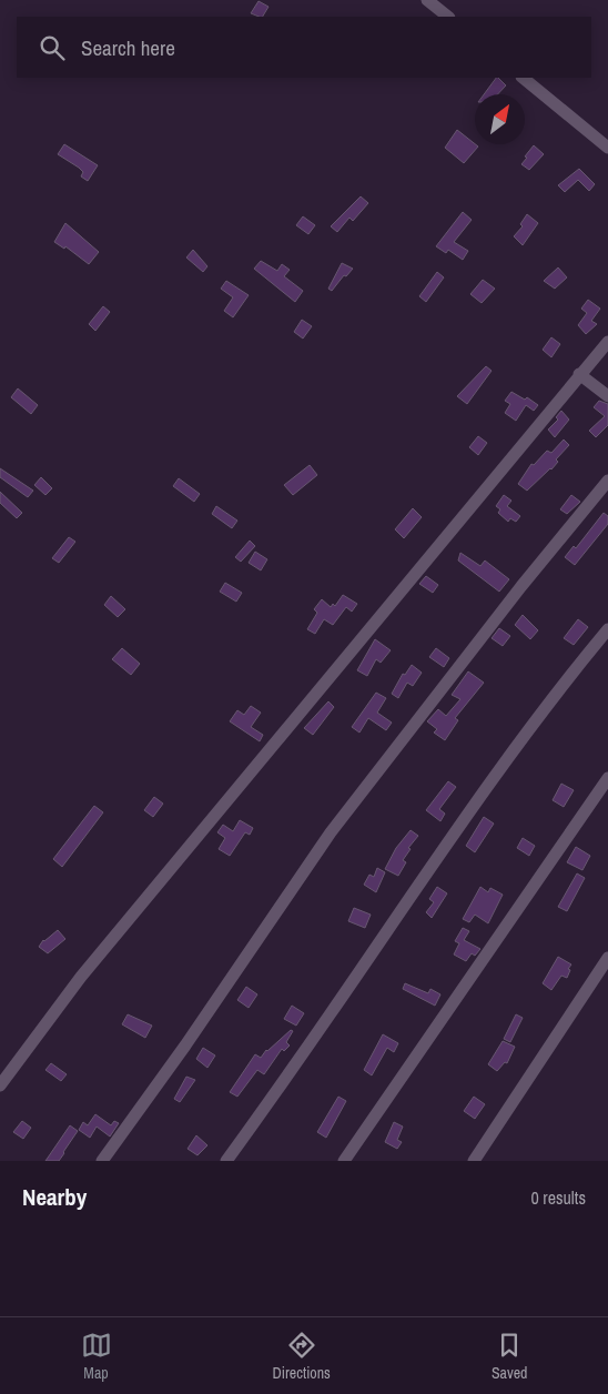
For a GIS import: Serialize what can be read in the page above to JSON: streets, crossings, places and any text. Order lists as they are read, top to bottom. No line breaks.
{"north":"top right","page":{"search":"Search here","heading":["Nearby","0 results"],"nav":["Map","Directions","Saved"]}}
